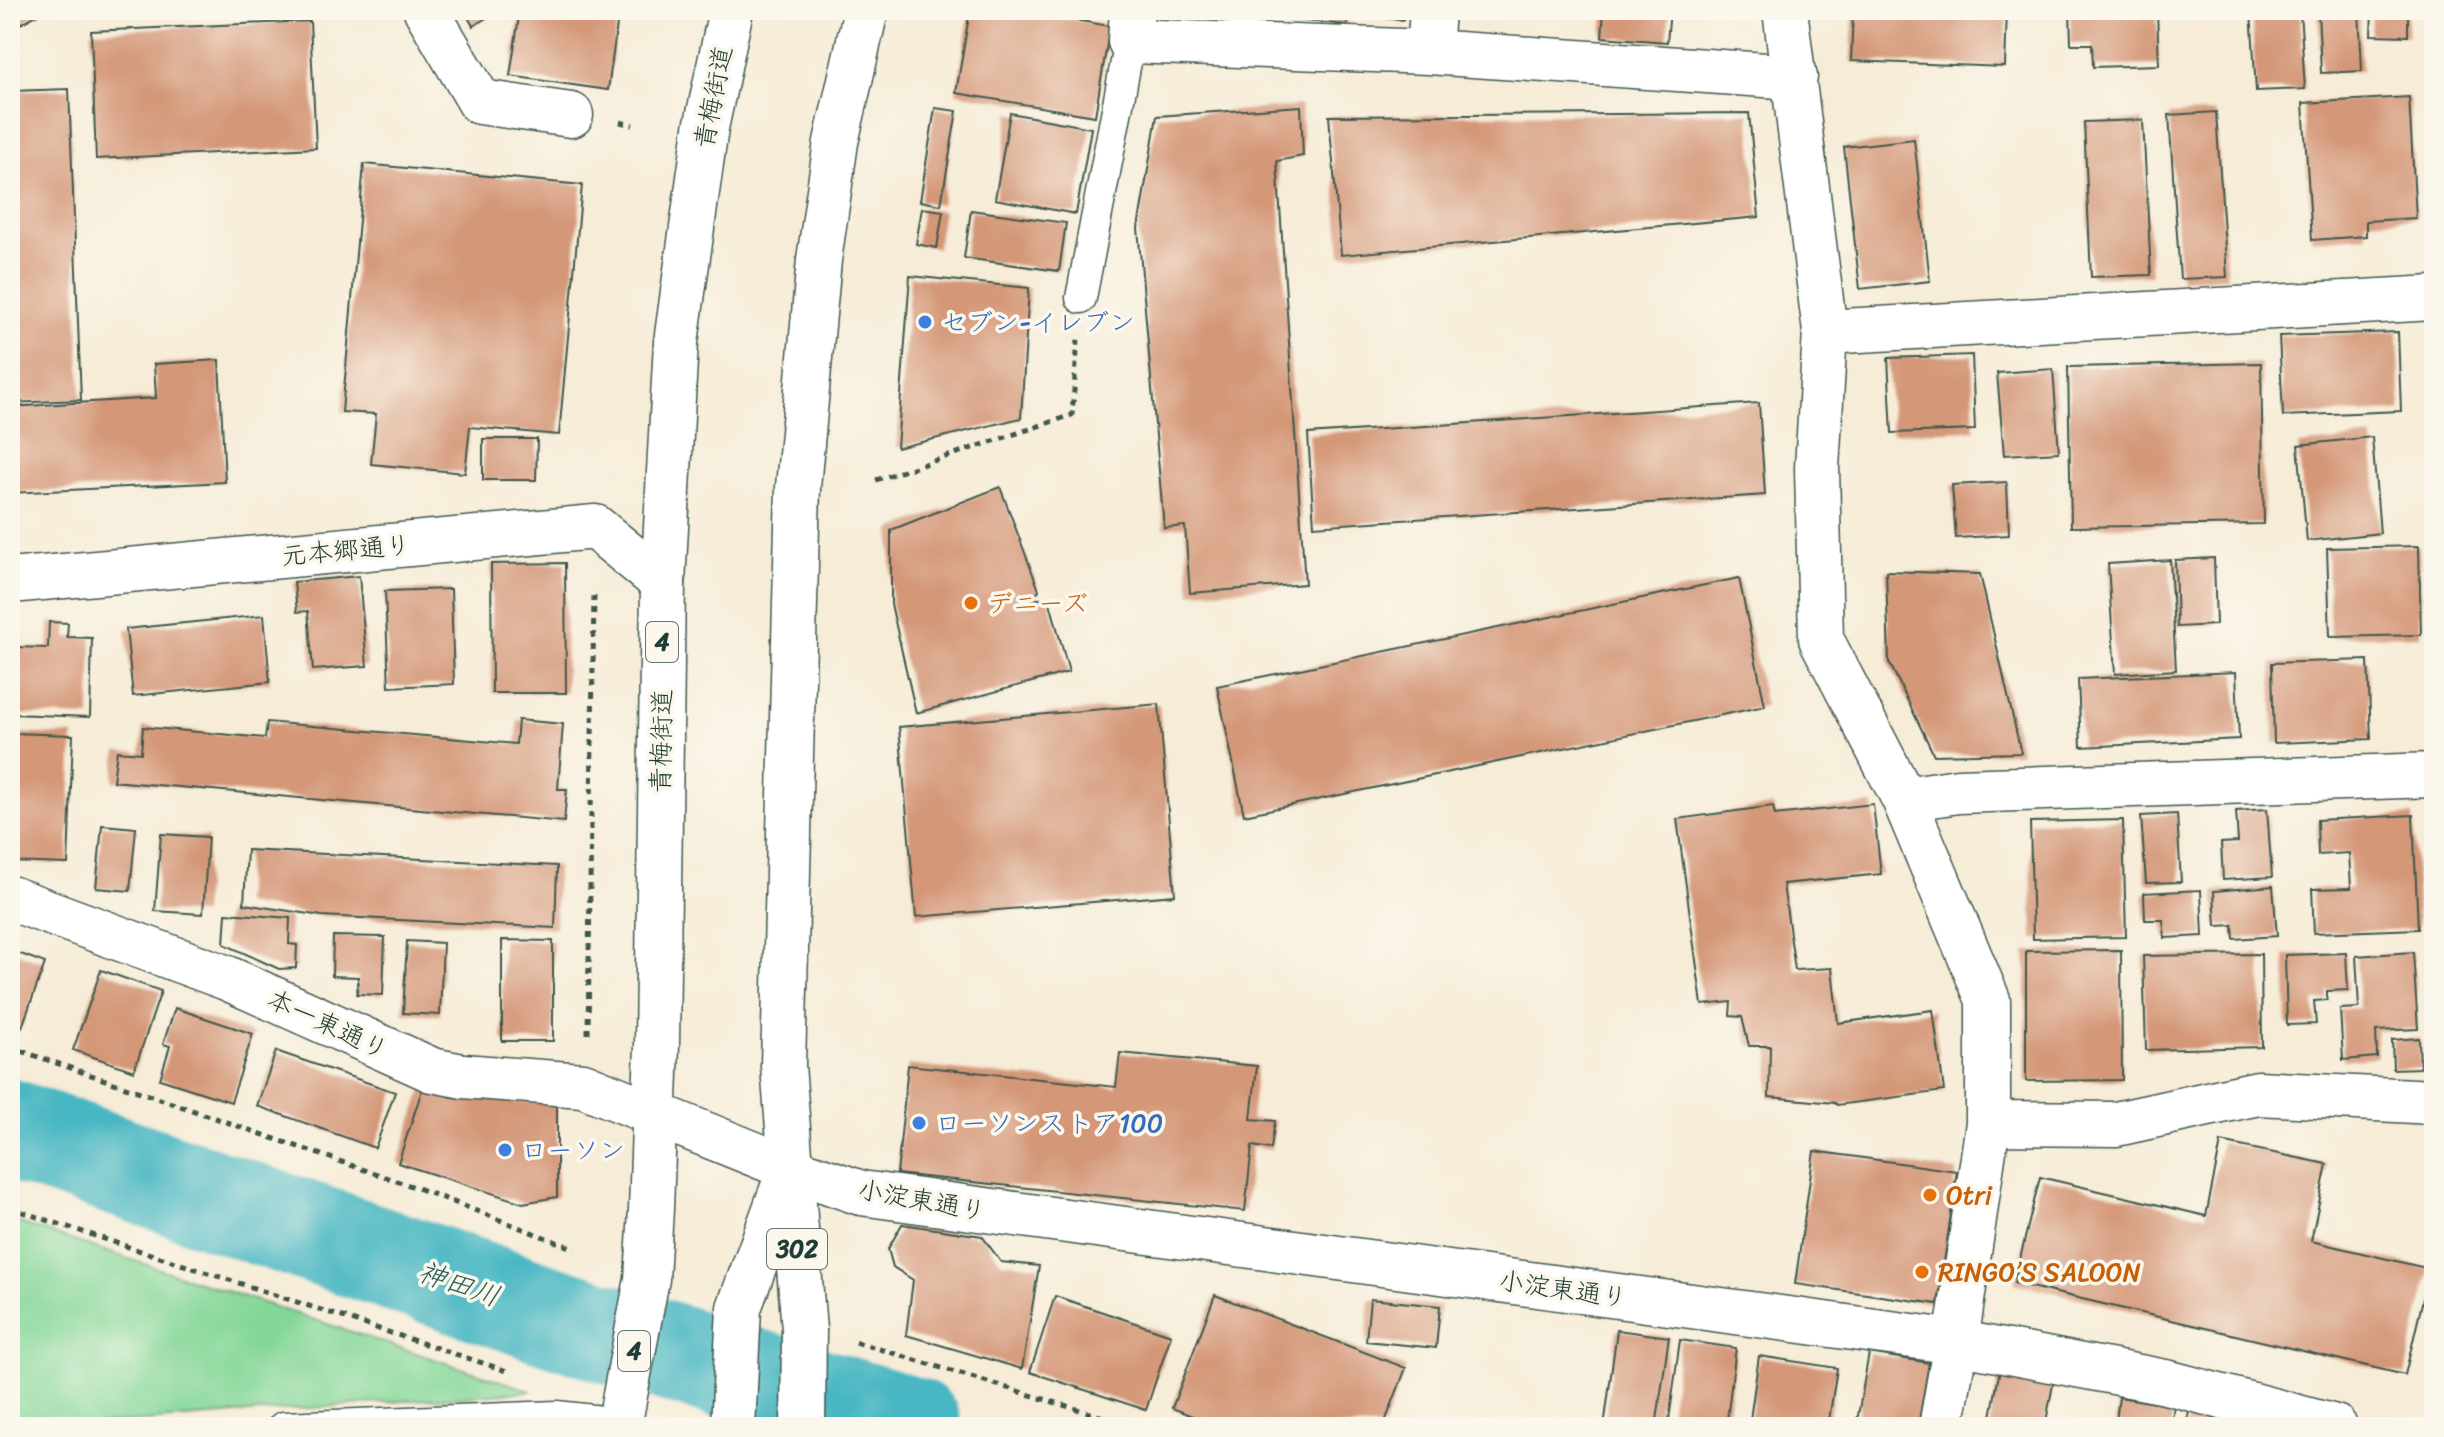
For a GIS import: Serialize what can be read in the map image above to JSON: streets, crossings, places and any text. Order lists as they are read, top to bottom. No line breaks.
{"streets":{"street":["青梅街道","元本郷通り","4","本一東通り","小淀東通り","302"]},"crossings":[["青梅街道","本一東通り"],["青梅街道","小淀東通り"],["本一東通り","小淀東通り"],["小淀東通り","302"]],"water":["神田川"],"places":["セブン-イレブン","デニーズ","ローソンストア100","ローソン","Otri","RINGO’S SALOON"]}
